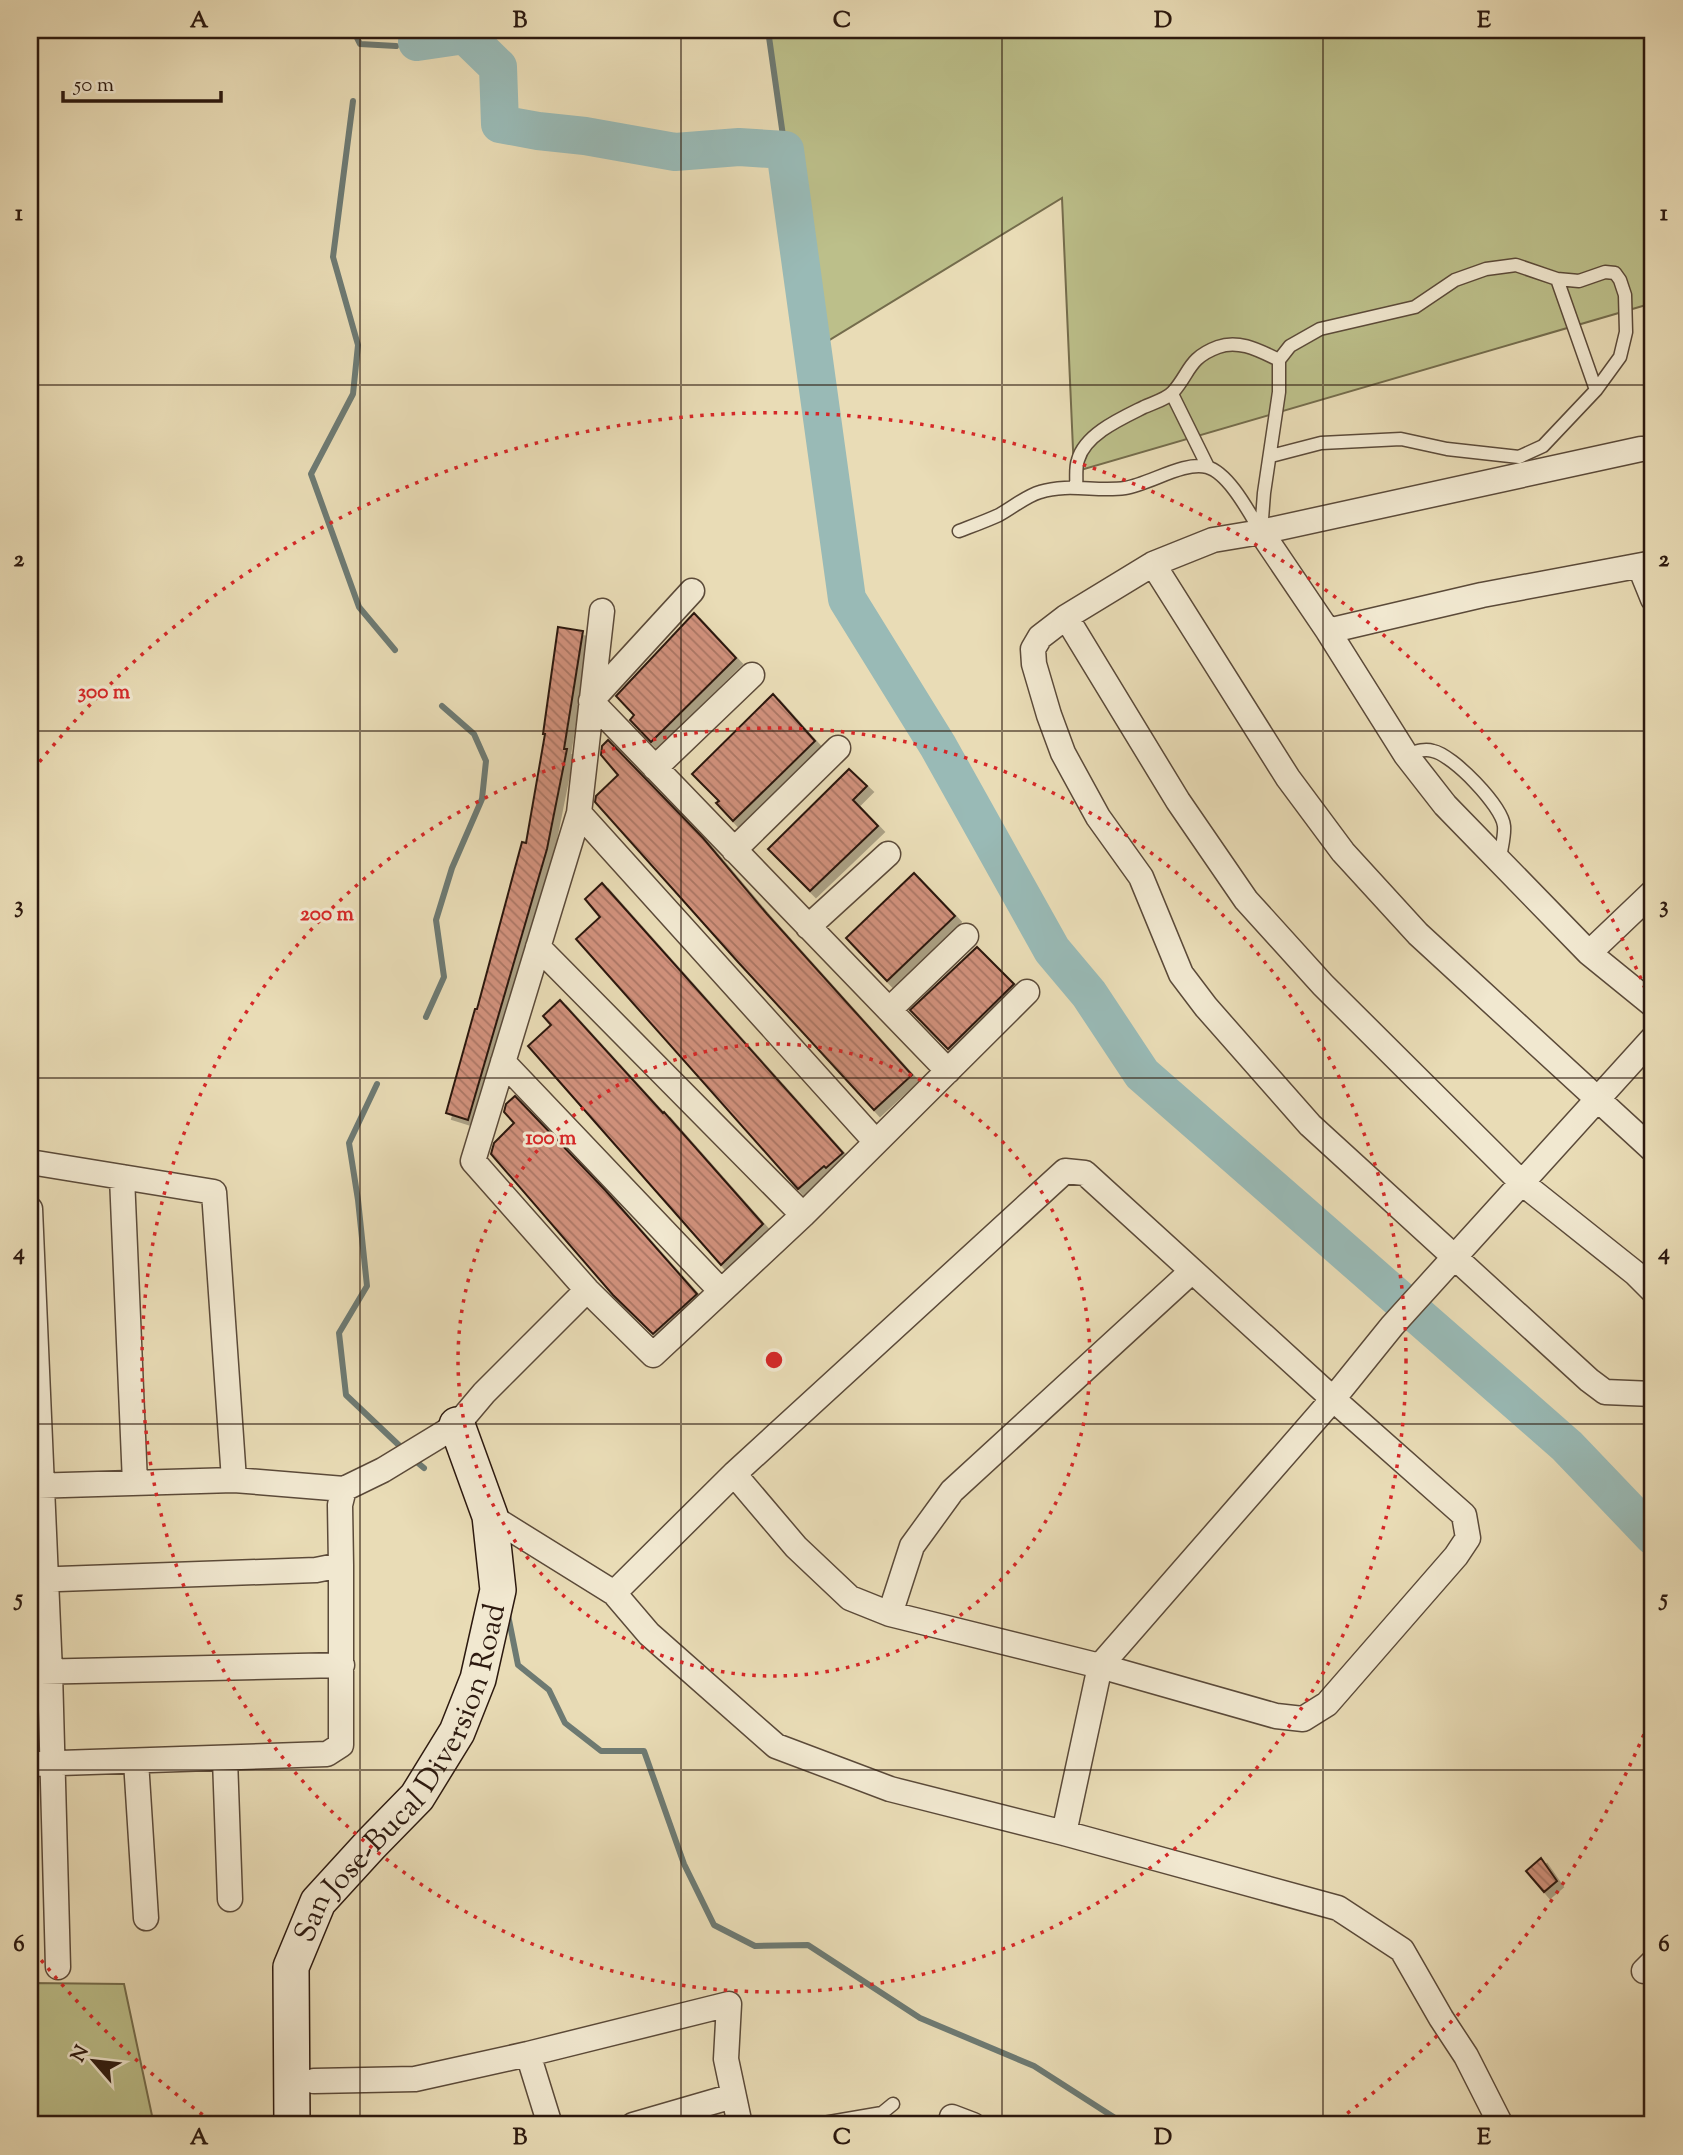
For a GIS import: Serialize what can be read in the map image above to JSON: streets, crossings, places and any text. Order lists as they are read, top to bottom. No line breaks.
{"streets":{"main road":["San Jose-Bucal Diversion Road"]},"scale_bar":"50 m","north":"top left","grid":{"columns":["A","B","C","D","E"],"rows":["1","2","3","4","5","6"]},"rings":["300 m","200 m","100 m"]}
